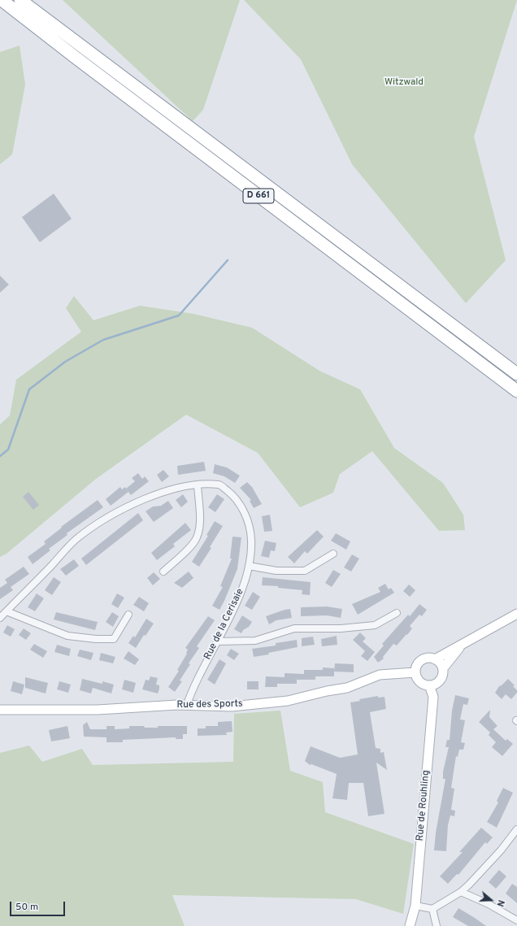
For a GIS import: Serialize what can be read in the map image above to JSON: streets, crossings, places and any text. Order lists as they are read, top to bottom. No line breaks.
{"streets":{"highway":["D 661"],"street":["Rue de la Cerisaie","Rue des Sports","Rue de Rouhling"]},"crossings":[["Rue de la Cerisaie","Rue des Sports"],["Rue des Sports","Rue de Rouhling"]],"parks":["Witzwald"],"scale_bar":"50 m","north":"right"}
